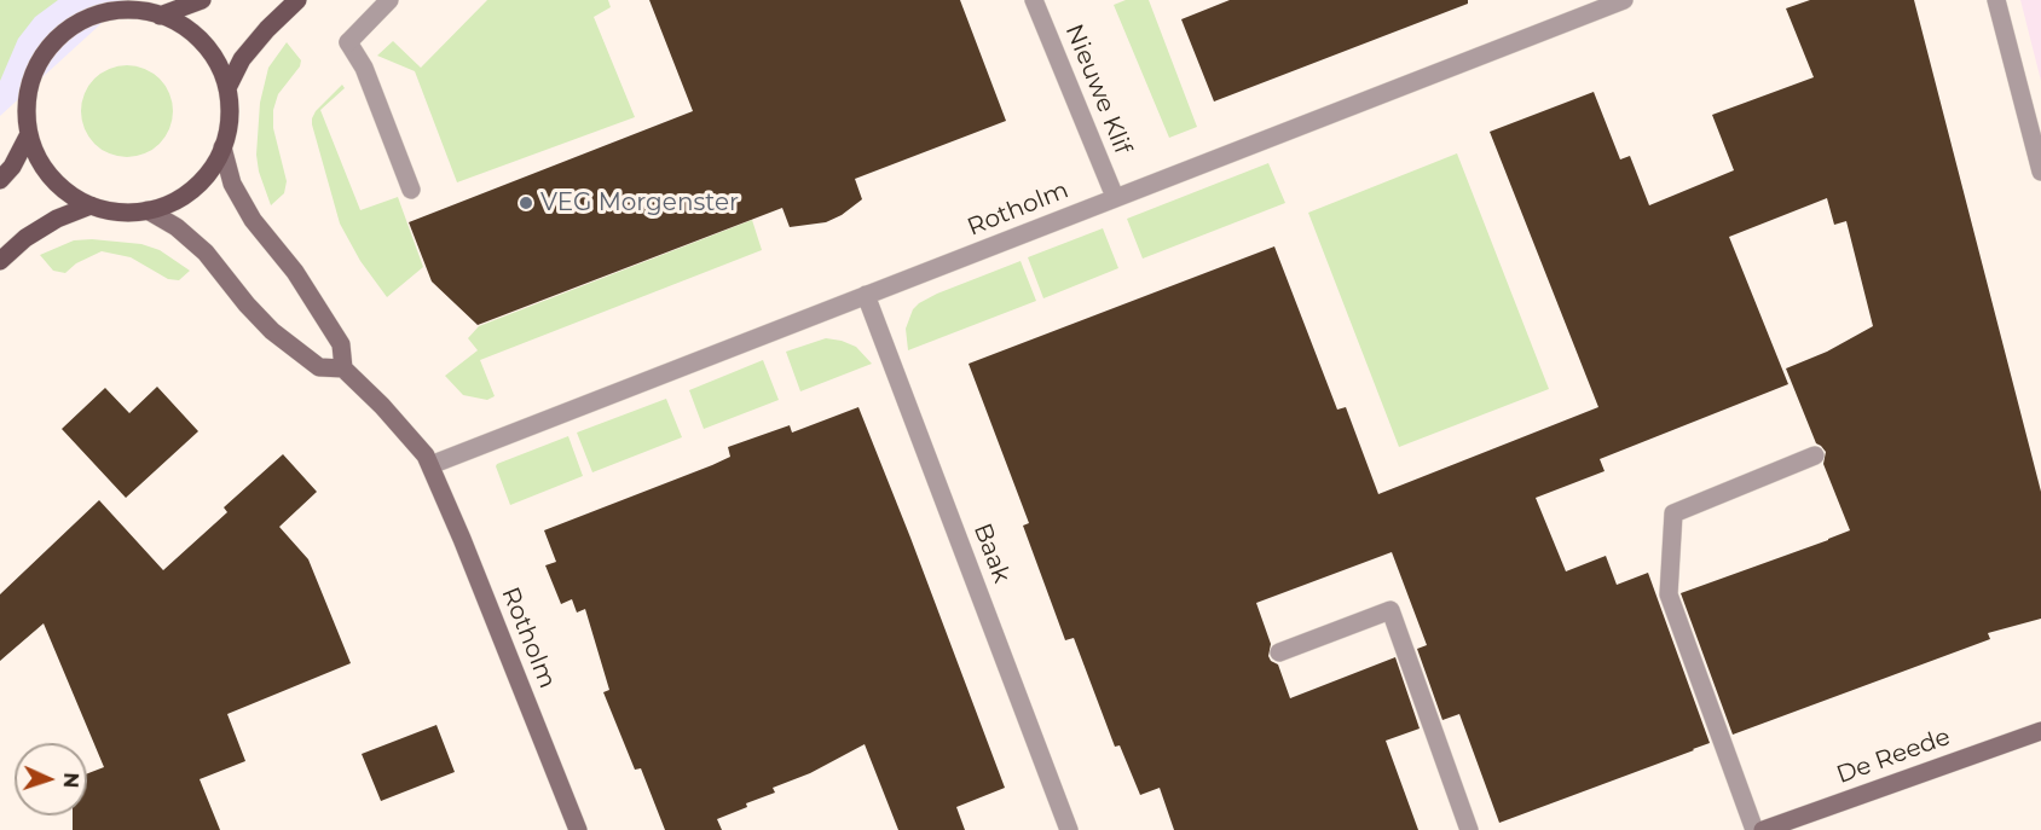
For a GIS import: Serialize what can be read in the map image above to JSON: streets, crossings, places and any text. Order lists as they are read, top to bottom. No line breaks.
{"streets":{"street":["Nieuwe Klif","Rotholm","Baak","De Reede"]},"crossings":[["Nieuwe Klif","Rotholm"],["Rotholm","Baak"]],"places":["VEG Morgenster"],"north":"right"}
